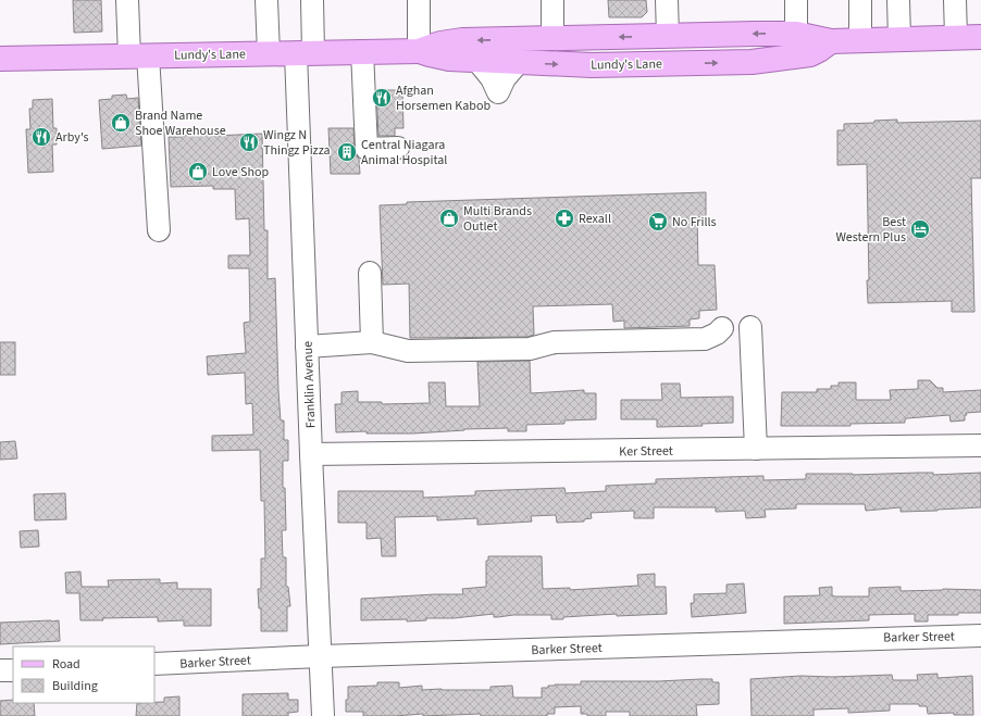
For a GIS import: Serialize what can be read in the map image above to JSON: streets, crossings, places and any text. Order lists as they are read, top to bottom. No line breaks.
{"streets":{"main road":["Lundy's Lane"],"street":["Franklin Avenue","Ker Street","Barker Street"]},"crossings":[["Lundy's Lane","Franklin Avenue"],["Franklin Avenue","Ker Street"],["Franklin Avenue","Barker Street"]],"places":{"restaurant":["Afghan Horsemen Kabob","Arby's","Wingz N Thingz Pizza"],"shop":["Brand Name Shoe Warehouse","Love Shop","Multi Brands Outlet"],"building":["Central Niagara Animal Hospital"],"pharmacy":["Rexall"],"supermarket":["No Frills"],"hotel":["Best Western Plus"]},"legend":["Road","Building"]}
